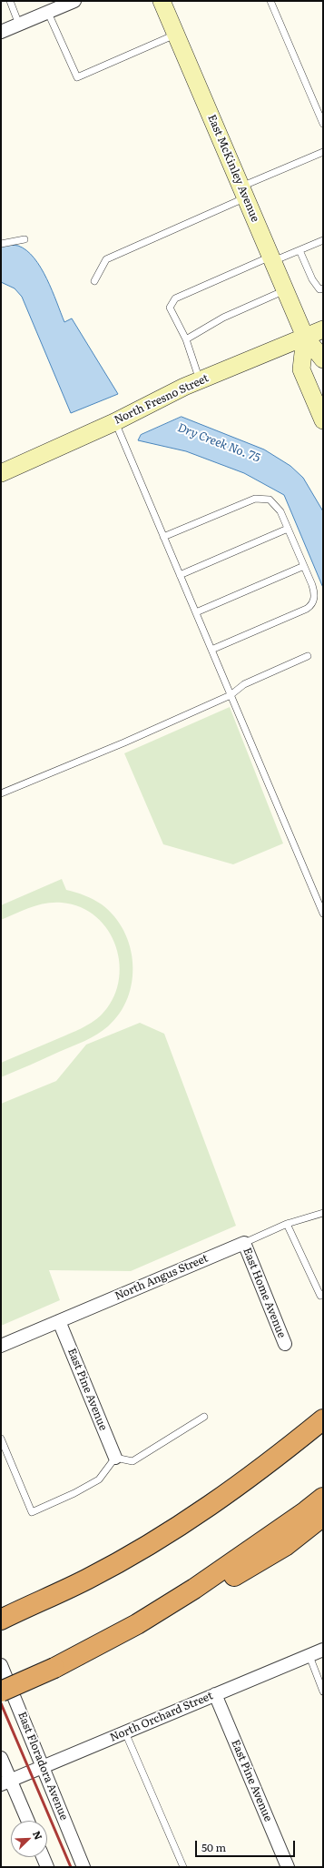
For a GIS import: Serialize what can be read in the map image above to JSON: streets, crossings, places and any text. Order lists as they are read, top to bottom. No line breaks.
{"streets":{"main road":["East McKinley Avenue","North Fresno Street"],"street":["North Angus Street","East Home Avenue","East Pine Avenue","North Orchard Street","East Floradora Avenue"]},"crossings":[["East McKinley Avenue","North Fresno Street"],["North Angus Street","East Home Avenue"],["North Angus Street","East Pine Avenue"],["East Pine Avenue","North Orchard Street"],["North Orchard Street","East Floradora Avenue"]],"water":["Dry Creek No. 75"],"scale_bar":"50 m","north":"top right"}
